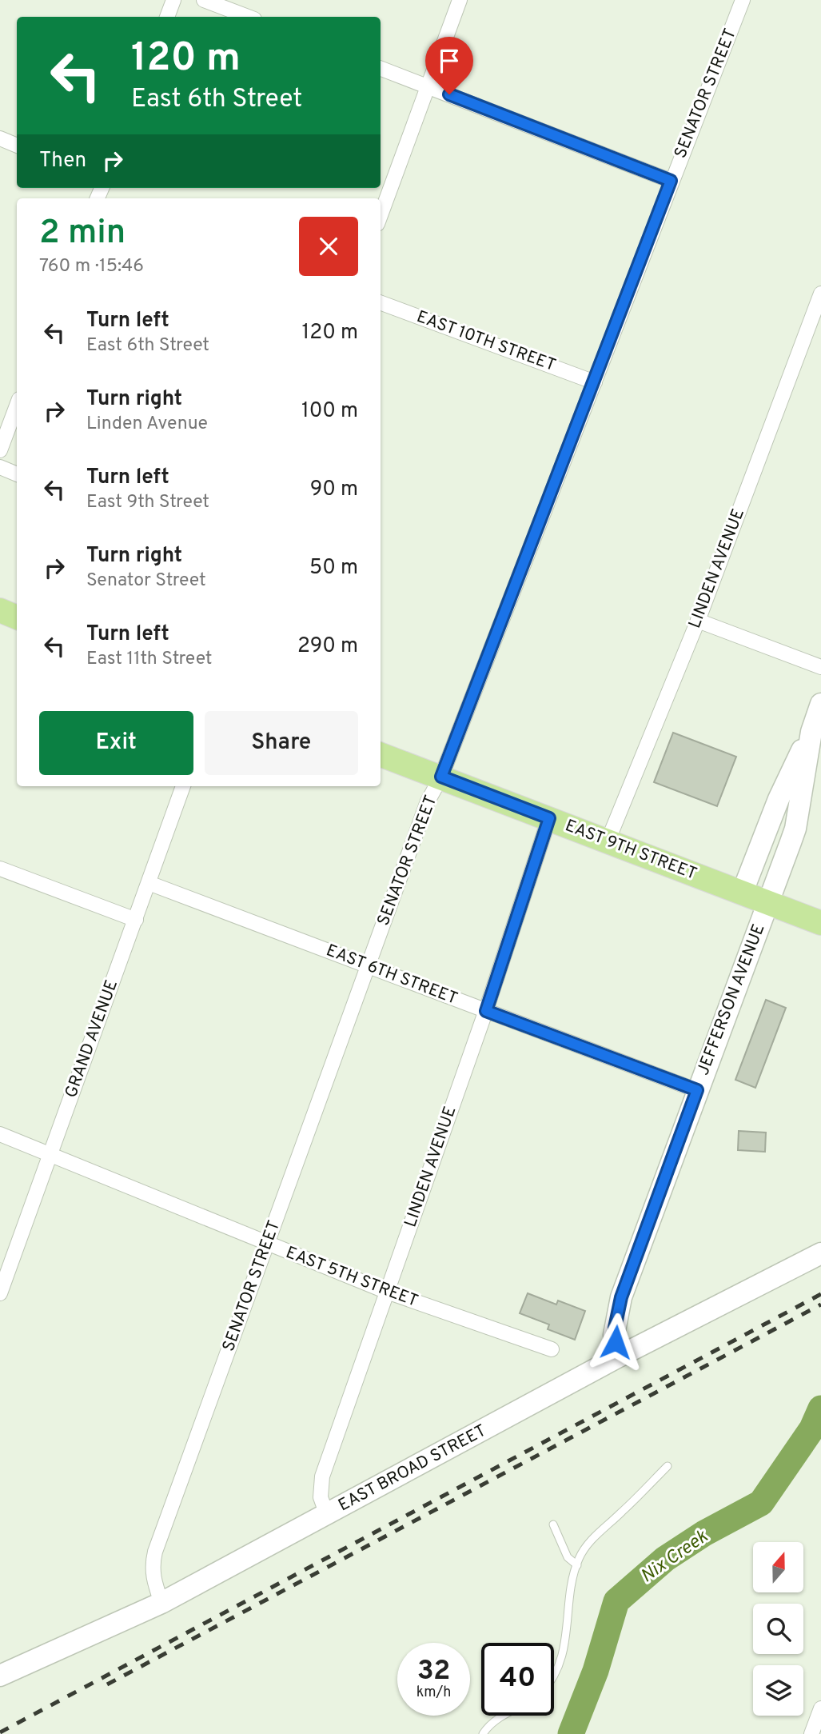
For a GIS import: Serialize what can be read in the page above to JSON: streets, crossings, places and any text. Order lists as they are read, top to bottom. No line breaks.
{"streets":{"main road":["EAST 9TH STREET"],"street":["SENATOR STREET","EAST 10TH STREET","LINDEN AVENUE","EAST 6TH STREET","JEFFERSON AVENUE","GRAND AVENUE","EAST 5TH STREET","EAST BROAD STREET"]},"crossings":[["SENATOR STREET","EAST 10TH STREET"],["SENATOR STREET","EAST 9TH STREET"],["SENATOR STREET","EAST 6TH STREET"],["SENATOR STREET","EAST 5TH STREET"],["SENATOR STREET","EAST BROAD STREET"],["LINDEN AVENUE","EAST 9TH STREET"],["LINDEN AVENUE","EAST 6TH STREET"],["LINDEN AVENUE","EAST 5TH STREET"],["LINDEN AVENUE","EAST BROAD STREET"],["EAST 9TH STREET","JEFFERSON AVENUE"],["EAST 6TH STREET","JEFFERSON AVENUE"],["EAST 6TH STREET","GRAND AVENUE"],["JEFFERSON AVENUE","EAST BROAD STREET"],["GRAND AVENUE","EAST 5TH STREET"]],"water":["Nix Creek"],"north":"top","page":{"turn":["120 m","East 6th Street"],"then":"Then","heading":["2 min","760 m · 15:46"],"list":[{"name":"Turn left","note":"East 6th Street","value":"120 m"},{"name":"Turn right","note":"Linden Avenue","value":"100 m"},{"name":"Turn left","note":"East 9th Street","value":"90 m"},{"name":"Turn right","note":"Senator Street","value":"50 m"},{"name":"Turn left","note":"East 11th Street","value":"290 m"}],"buttons":["Exit","Share"],"speed":"32 km/h","limit":"40"}}
